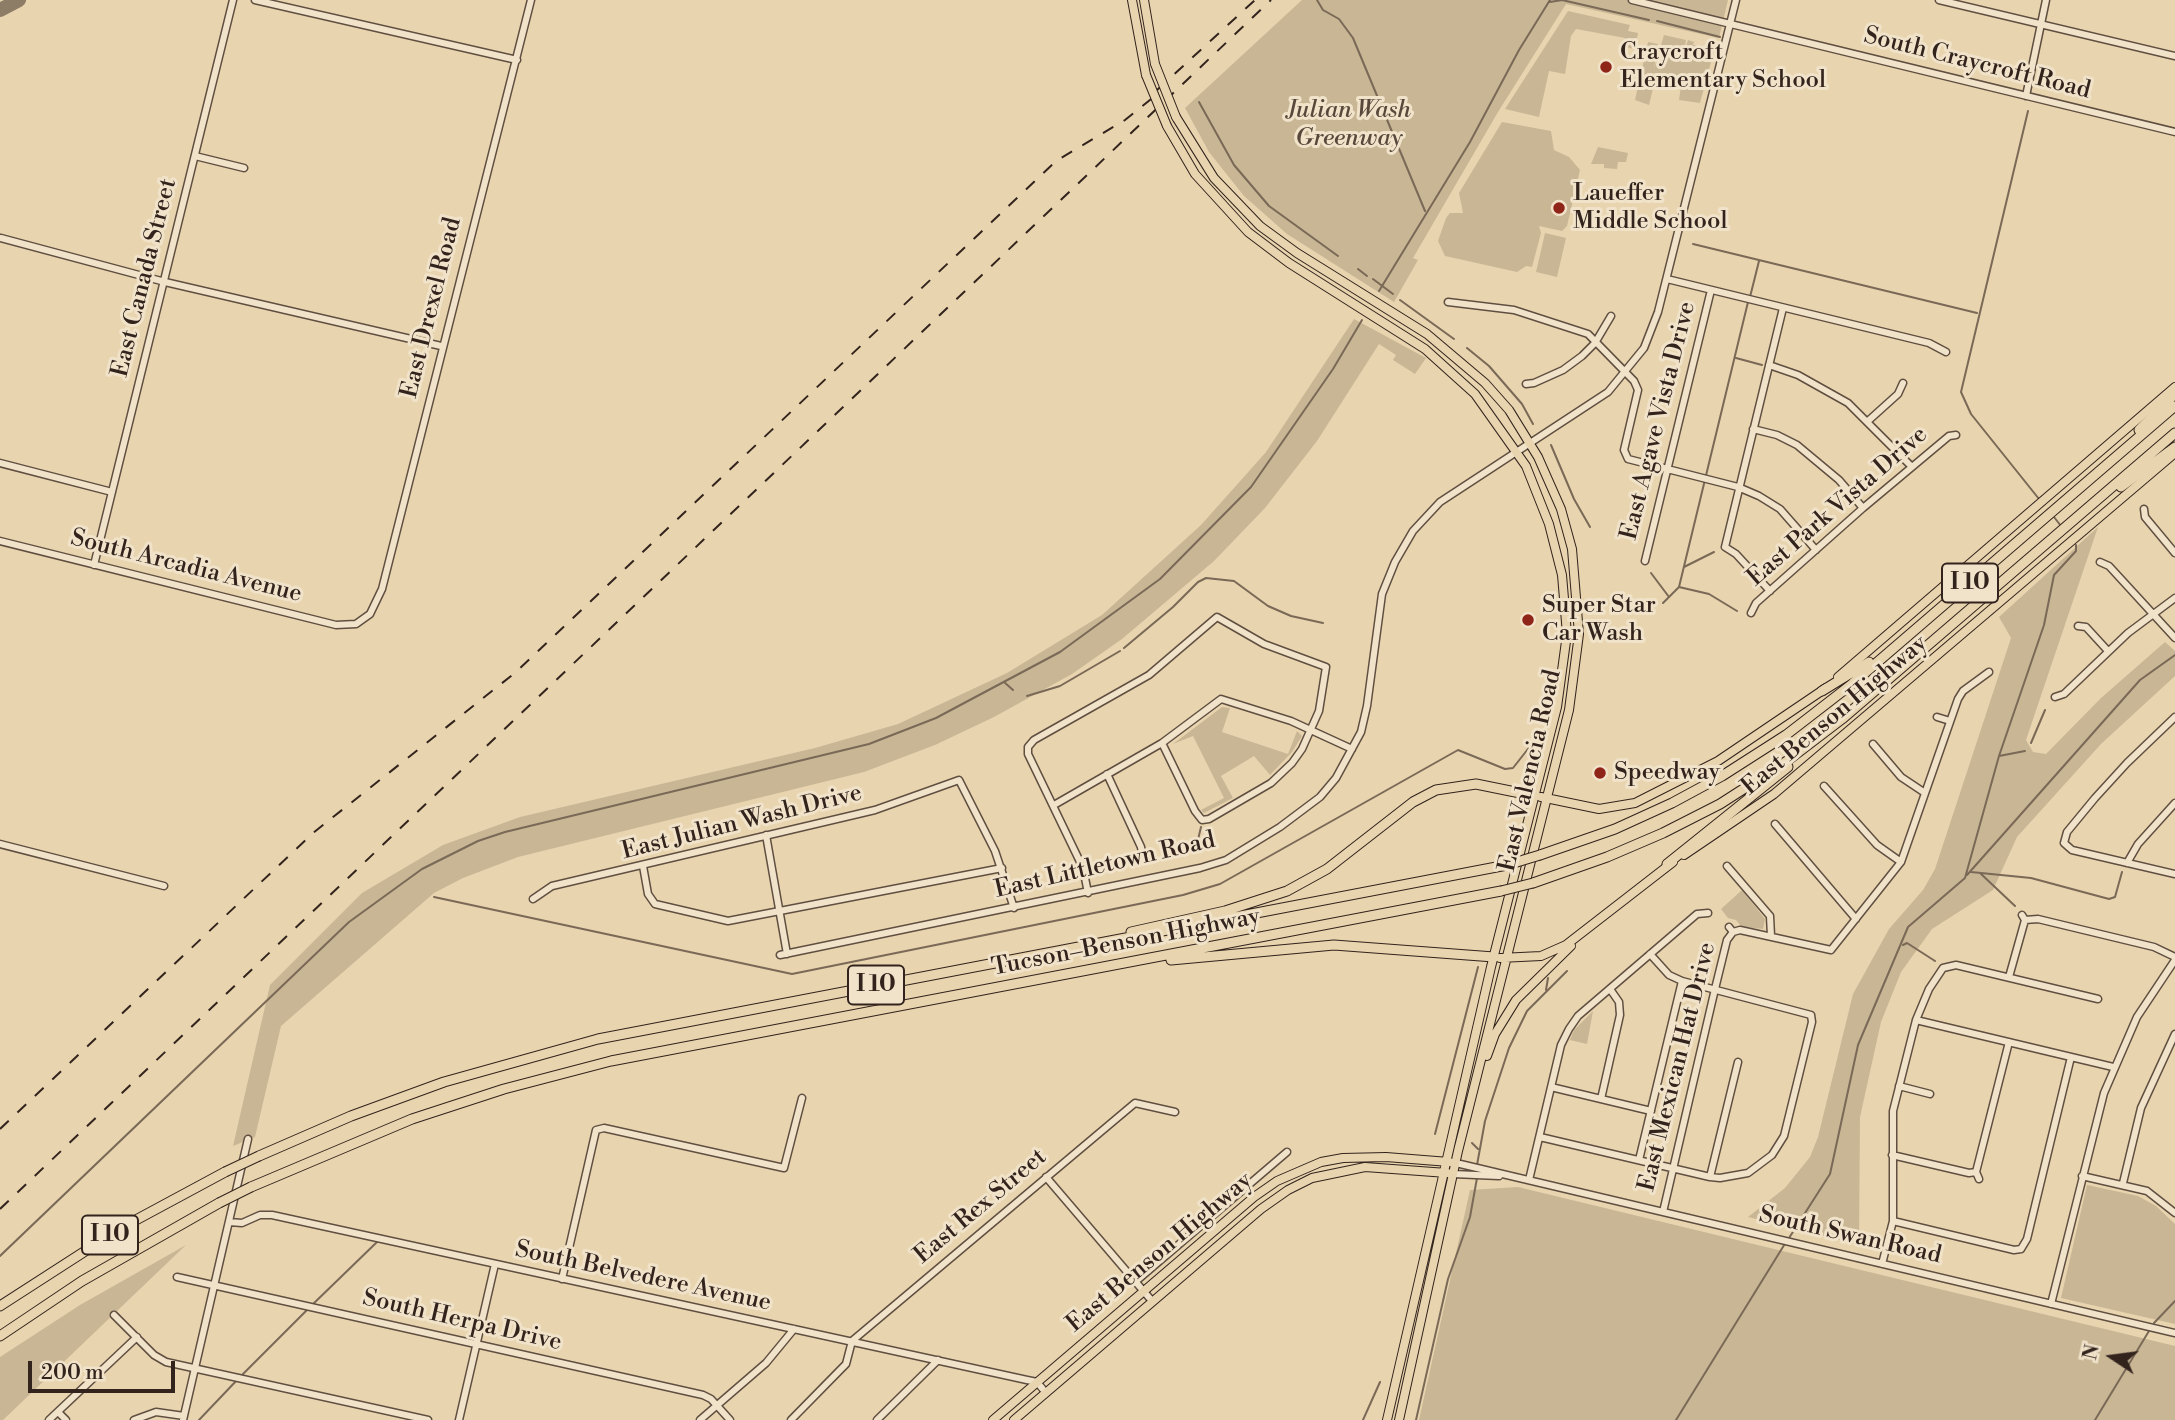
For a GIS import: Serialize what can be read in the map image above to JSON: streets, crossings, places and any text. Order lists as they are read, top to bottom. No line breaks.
{"streets":{"highway":["I 10","Tucson–Benson Highway"],"main road":["East Benson Highway","East Valencia Road"],"street":["South Craycroft Road","East Canada Street","East Drexel Road","East Agave Vista Drive","East Park Vista Drive","South Arcadia Avenue","East Julian Wash Drive","East Littletown Road","East Mexican Hat Drive","East Rex Street","South Swan Road","South Belvedere Avenue","South Herpa Drive"]},"crossings":[["South Craycroft Road","East Littletown Road"],["East Canada Street","South Arcadia Avenue"],["East Drexel Road","South Arcadia Avenue"],["East Benson Highway","East Valencia Road"],["East Benson Highway","South Swan Road"],["East Benson Highway","South Belvedere Avenue"],["East Valencia Road","East Littletown Road"],["East Valencia Road","South Swan Road"],["East Mexican Hat Drive","South Swan Road"],["East Rex Street","South Belvedere Avenue"]],"parks":["Julian Wash Greenway"],"places":["Craycroft Elementary School","Laueffer Middle School","Super Star Car Wash","Speedway"],"scale_bar":"200 m","north":"left"}
